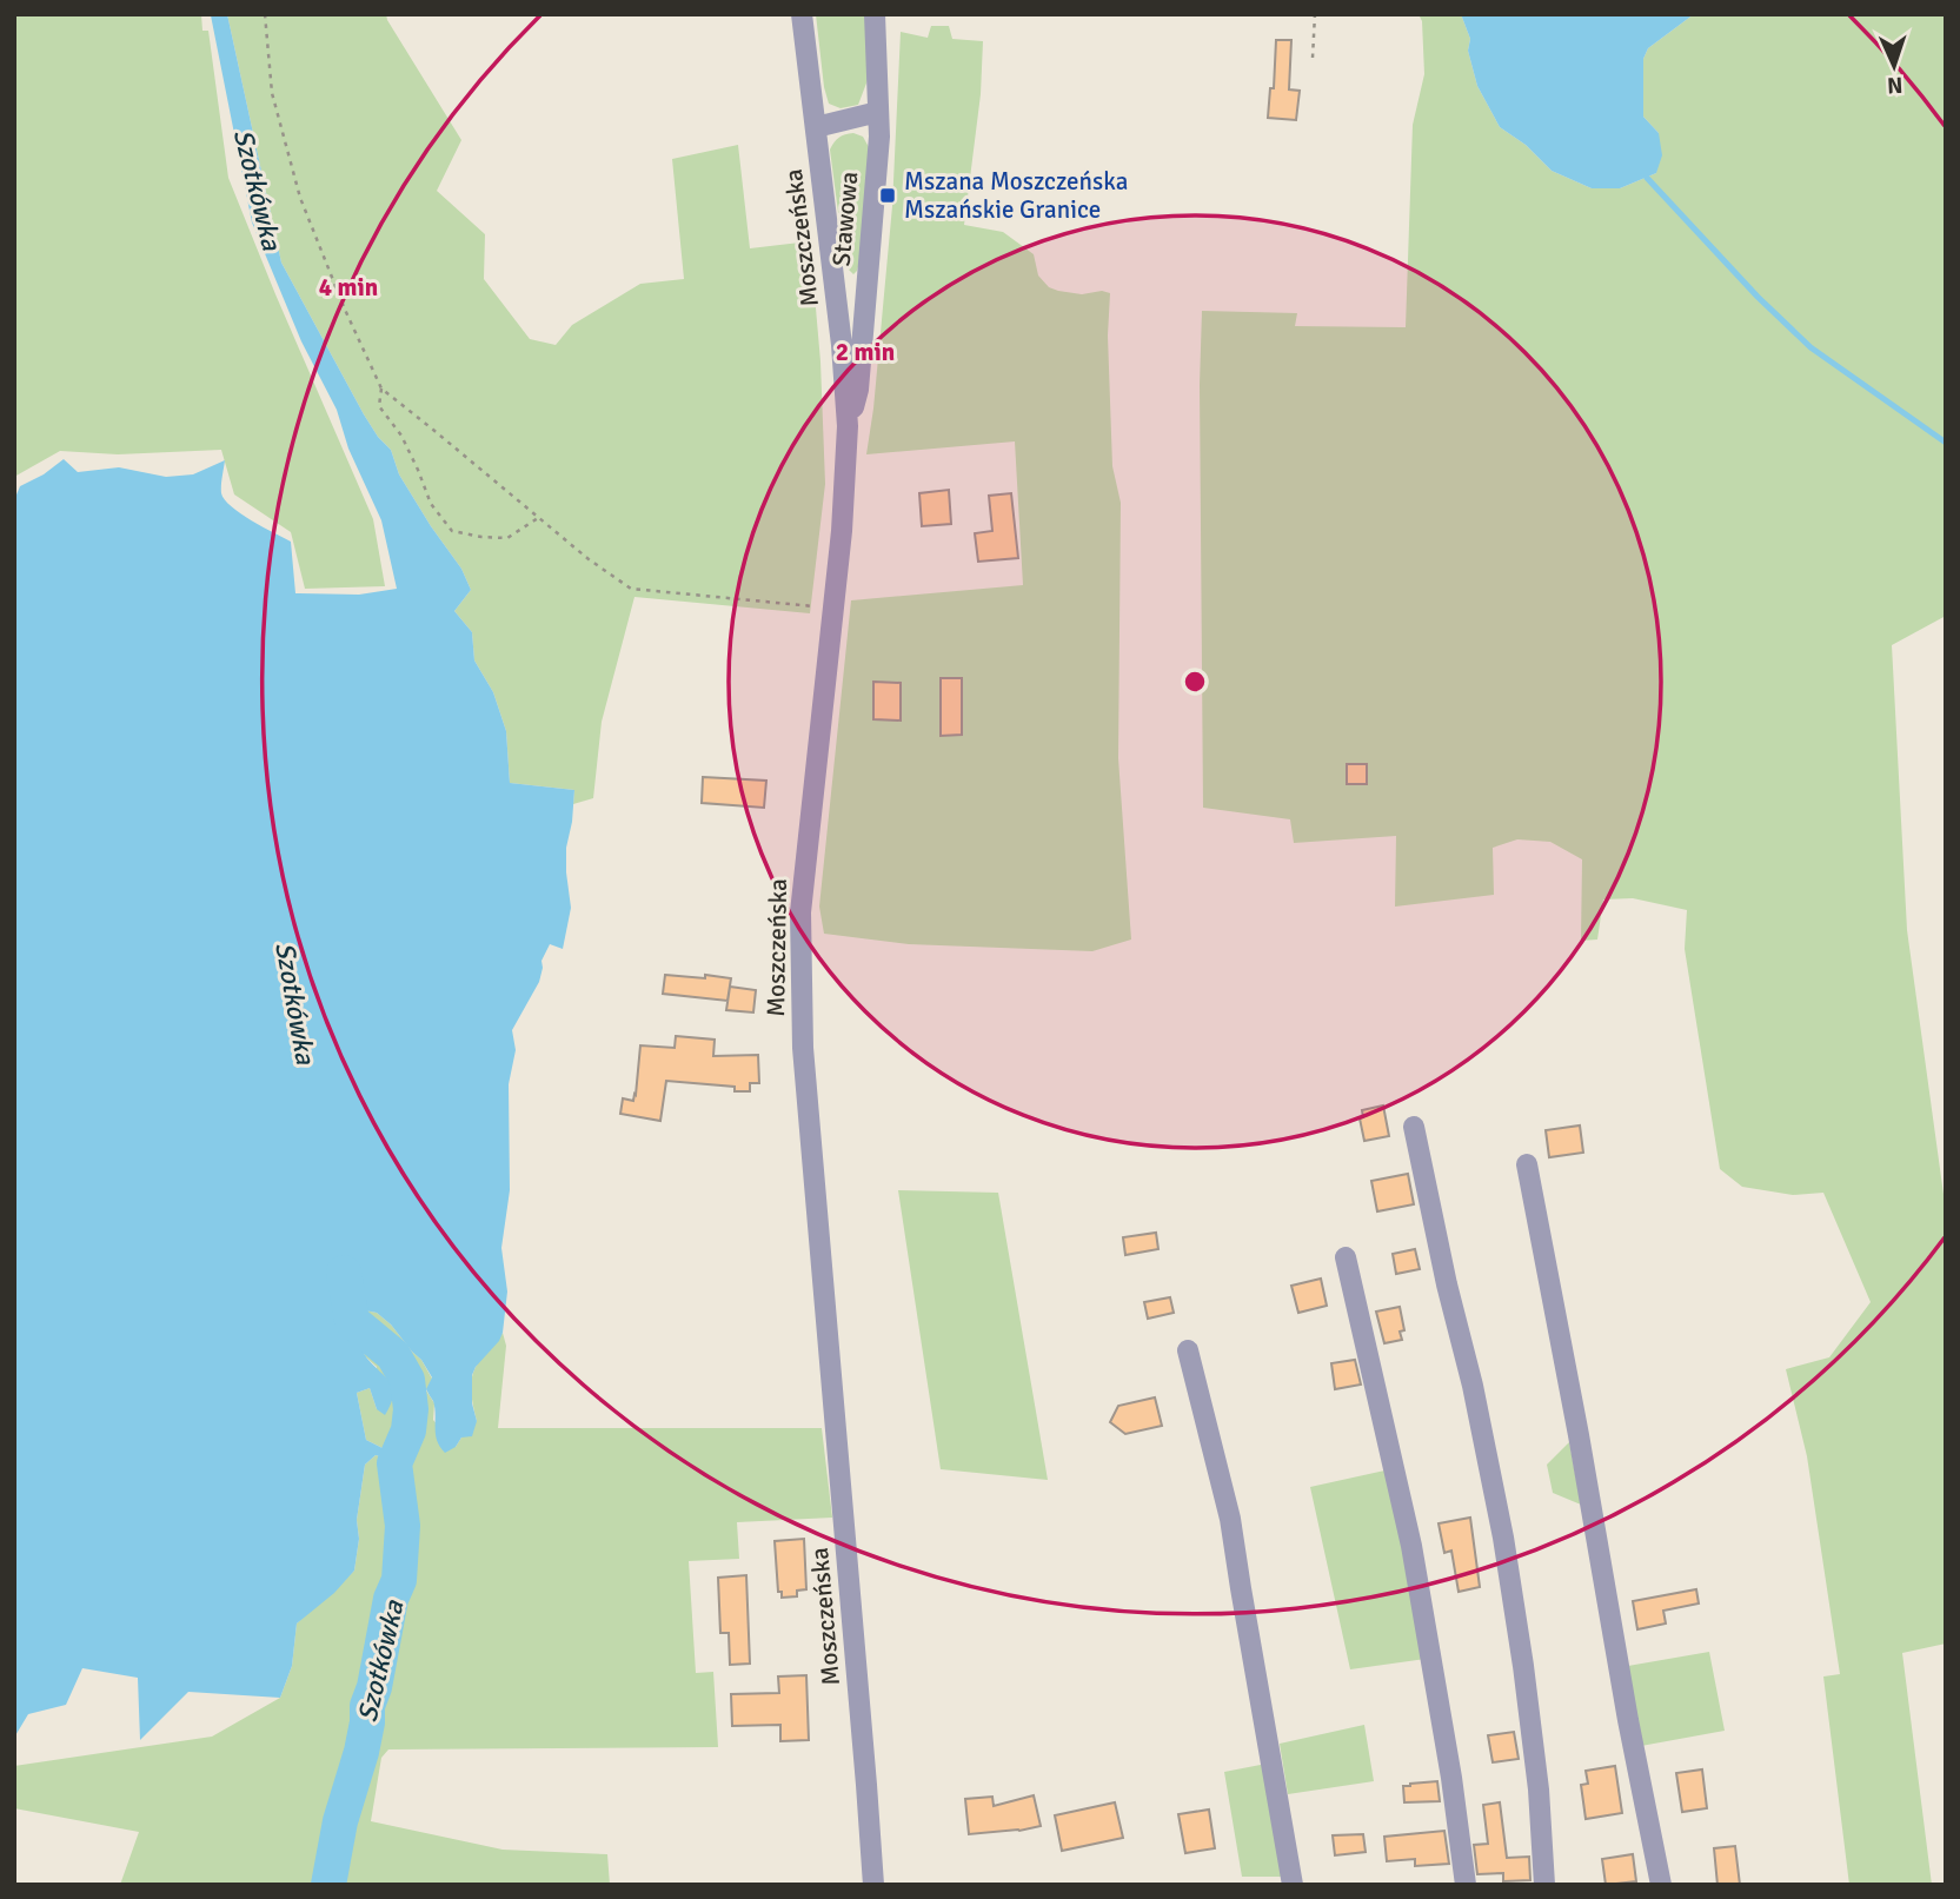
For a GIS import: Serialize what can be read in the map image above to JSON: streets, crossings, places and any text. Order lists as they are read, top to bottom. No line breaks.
{"streets":{"street":["Stawowa","Moszczeńska"]},"crossings":[["Stawowa","Moszczeńska"]],"water":["Szotkówka"],"places":{"transit":["Mszana Moszczeńska Mszańskie Granice"]},"north":"bottom","rings":["4 min","2 min"]}
